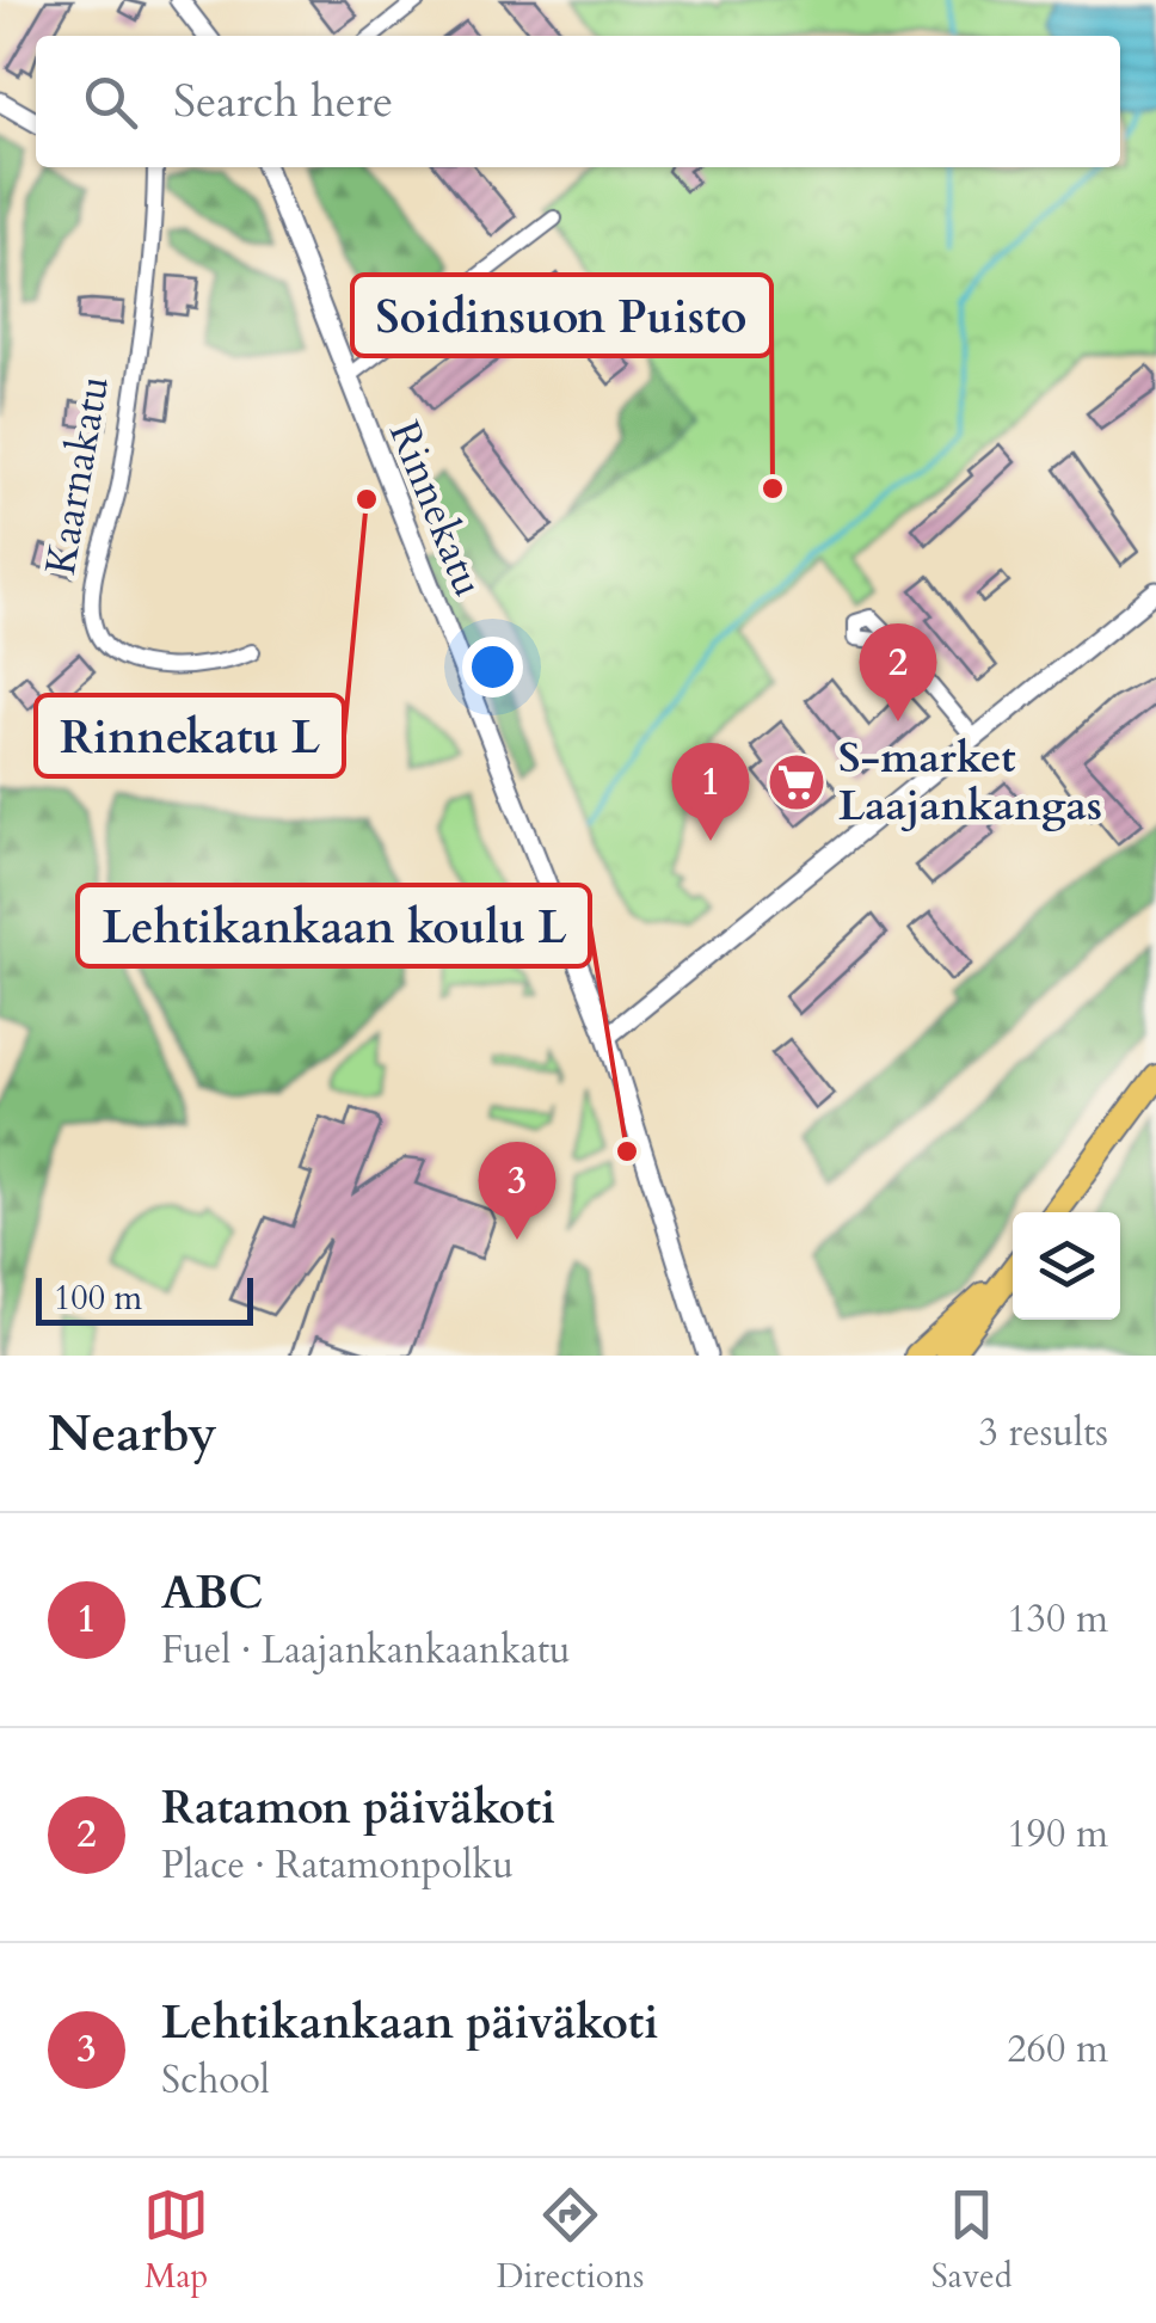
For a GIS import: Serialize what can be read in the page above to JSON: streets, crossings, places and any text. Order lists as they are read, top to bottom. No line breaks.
{"streets":{"street":["Kaarnakatu","Rinnekatu"]},"places":{"other":["Soidinsuon Puisto","Rinnekatu L","Lehtikankaan koulu L"],"supermarket":["S-market Laajankangas"]},"scale_bar":"100 m","page":{"search":"Search here","pins":["2","1","3"],"scale":"100 m","heading":["Nearby","3 results"],"list":[{"mark":"1","name":"ABC","note":"Fuel · Laajankankaankatu","value":"130 m"},{"mark":"2","name":"Ratamon päiväkoti","note":"Place · Ratamonpolku","value":"190 m"},{"mark":"3","name":"Lehtikankaan päiväkoti","note":"School","value":"260 m"}],"nav":["Map","Directions","Saved"]}}
